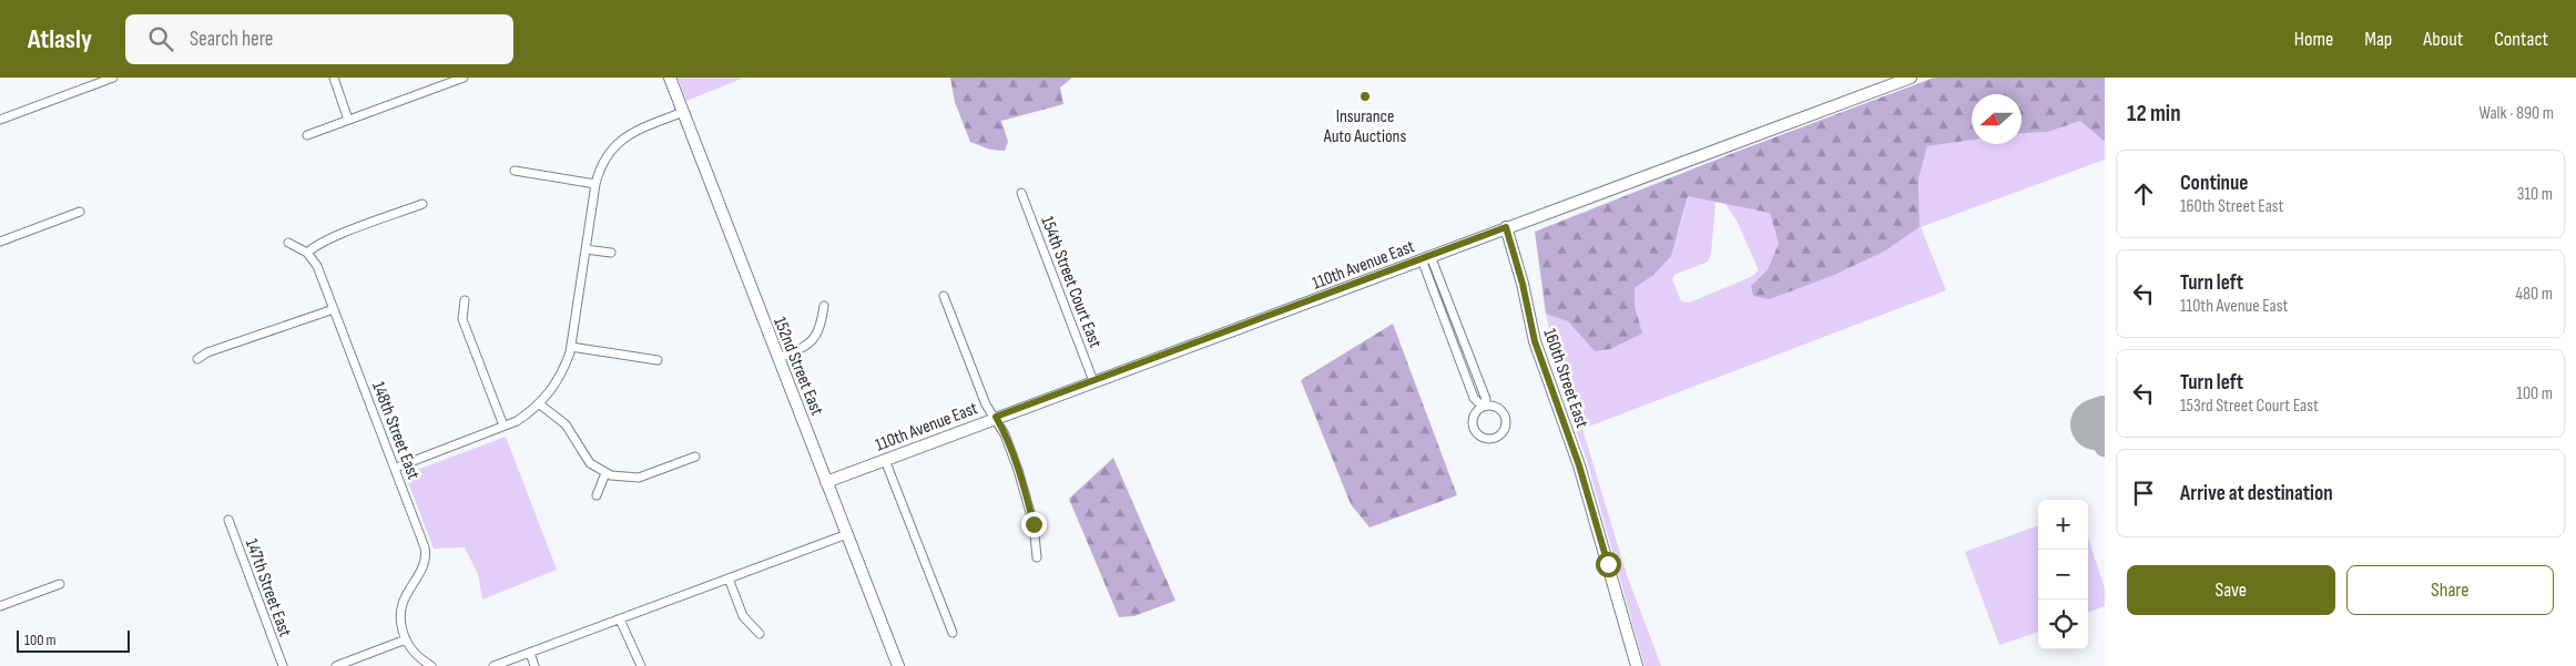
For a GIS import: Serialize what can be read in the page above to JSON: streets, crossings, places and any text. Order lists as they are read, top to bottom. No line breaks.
{"streets":{"street":["110th Avenue East","154th Street Court East","152nd Street East","160th Street East","148th Street East","147th Street East"]},"crossings":[["110th Avenue East","154th Street Court East"],["110th Avenue East","152nd Street East"],["110th Avenue East","160th Street East"]],"places":["Insurance Auto Auctions"],"scale_bar":"100 m","north":"left","page":{"header":"Atlasly","search":"Search here","nav":["Home","Map","About","Contact"],"heading":["12 min","Walk · 890 m"],"list":[["Continue","160th Street East","310 m"],["Turn left","110th Avenue East","480 m"],["Turn left","153rd Street Court East","100 m"],"Arrive at destination"],"map_buttons":["+","−"],"buttons":["Save","Share"],"scale":"100 m"}}
